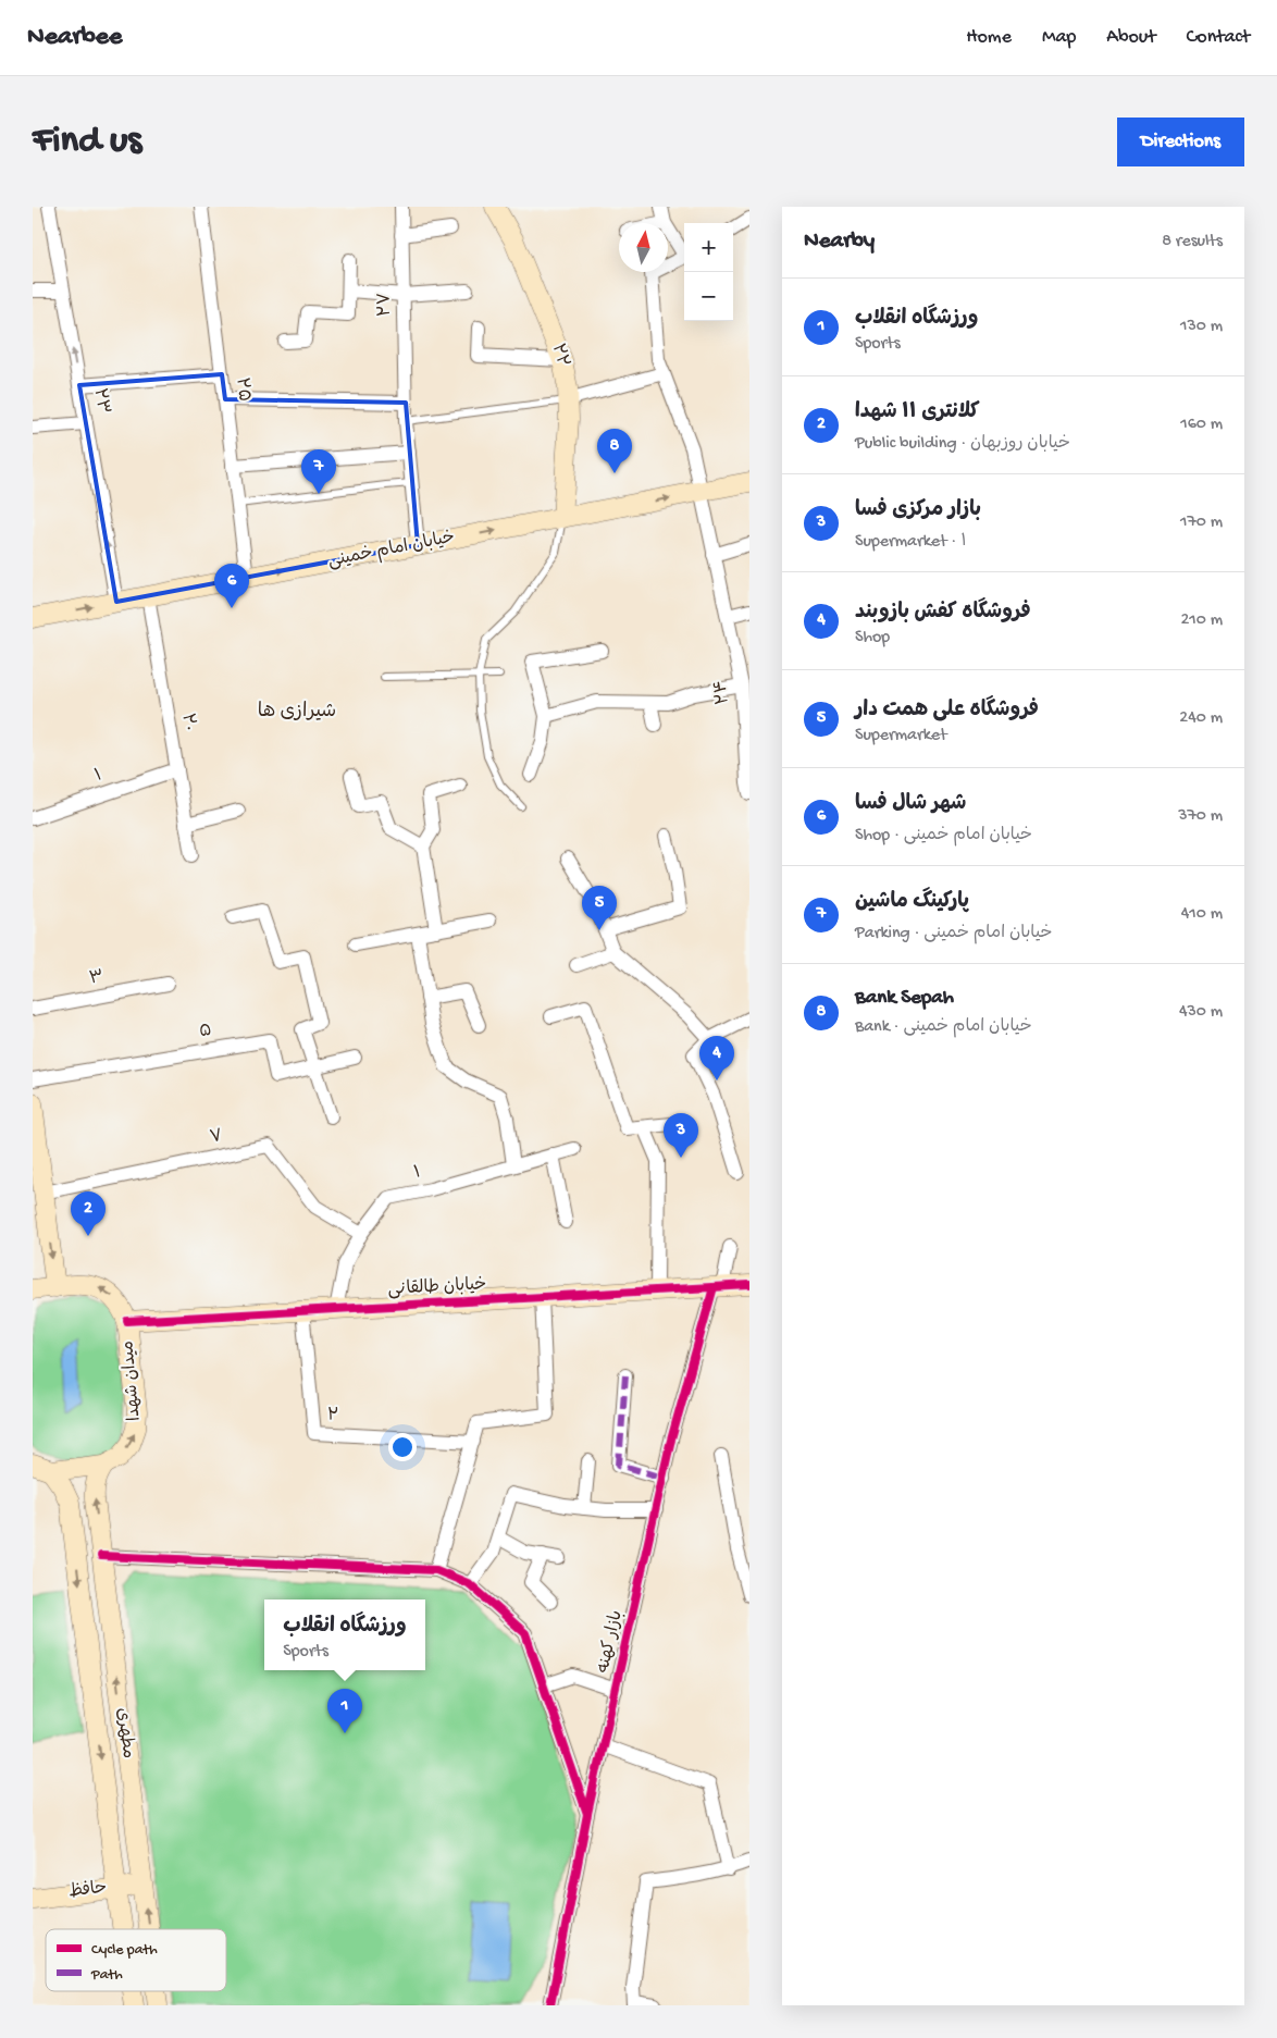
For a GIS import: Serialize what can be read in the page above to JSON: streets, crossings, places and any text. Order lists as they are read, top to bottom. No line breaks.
{"streets":{"main road":["۲۲","خیابان امام خمینی","خیابان طالقانی","میدان شهدا","مطهری","حافظ"],"street":["۲۷","۲۵","۲۳","۲۴","۲۰","۱","۳","۵","۷","۲","بازار کهنه"]},"crossings":[["۲۲","خیابان امام خمینی"],["۲۵","خیابان امام خمینی"],["۲۳","خیابان امام خمینی"],["خیابان امام خمینی","۲۴"],["خیابان امام خمینی","۲۰"],["۲۰","۱"],["۱","۷"],["۱","خیابان طالقانی"],["خیابان طالقانی","میدان شهدا"],["خیابان طالقانی","۲"],["خیابان طالقانی","بازار کهنه"],["میدان شهدا","مطهری"],["مطهری","حافظ"]],"one_way":["۲۳","خیابان امام خمینی"],"districts":["شیرازی ها"],"legend":["Cycle path","Path"],"north":"top","page":{"header":"Nearbee","nav":["Home","Map","About","Contact"],"buttons":"Directions","title":"Find us","heading":["Nearby","8 results"],"map_buttons":["+","−"],"list":[{"mark":"1","name":"ورزشگاه انقلاب","note":"Sports","value":"130 m"},{"mark":"2","name":"کلانتری ۱۱ شهدا","note":"Public building · خیابان روزبهان","value":"160 m"},{"mark":"3","name":"بازار مرکزی فسا","note":"Supermarket · ۱","value":"170 m"},{"mark":"4","name":"فروشگاه کفش بازوبند","note":"Shop","value":"210 m"},{"mark":"5","name":"فروشگاه علی همت دار","note":"Supermarket","value":"240 m"},{"mark":"6","name":"شهر شال فسا","note":"Shop · خیابان امام خمینی","value":"370 m"},{"mark":"7","name":"پارکینگ ماشین","note":"Parking · خیابان امام خمینی","value":"410 m"},{"mark":"8","name":"Bank Sepah","note":"Bank · خیابان امام خمینی","value":"430 m"}],"pins":["8","7","6","5","4","3","2","1"],"popup":["ورزشگاه انقلاب","Sports"]}}
